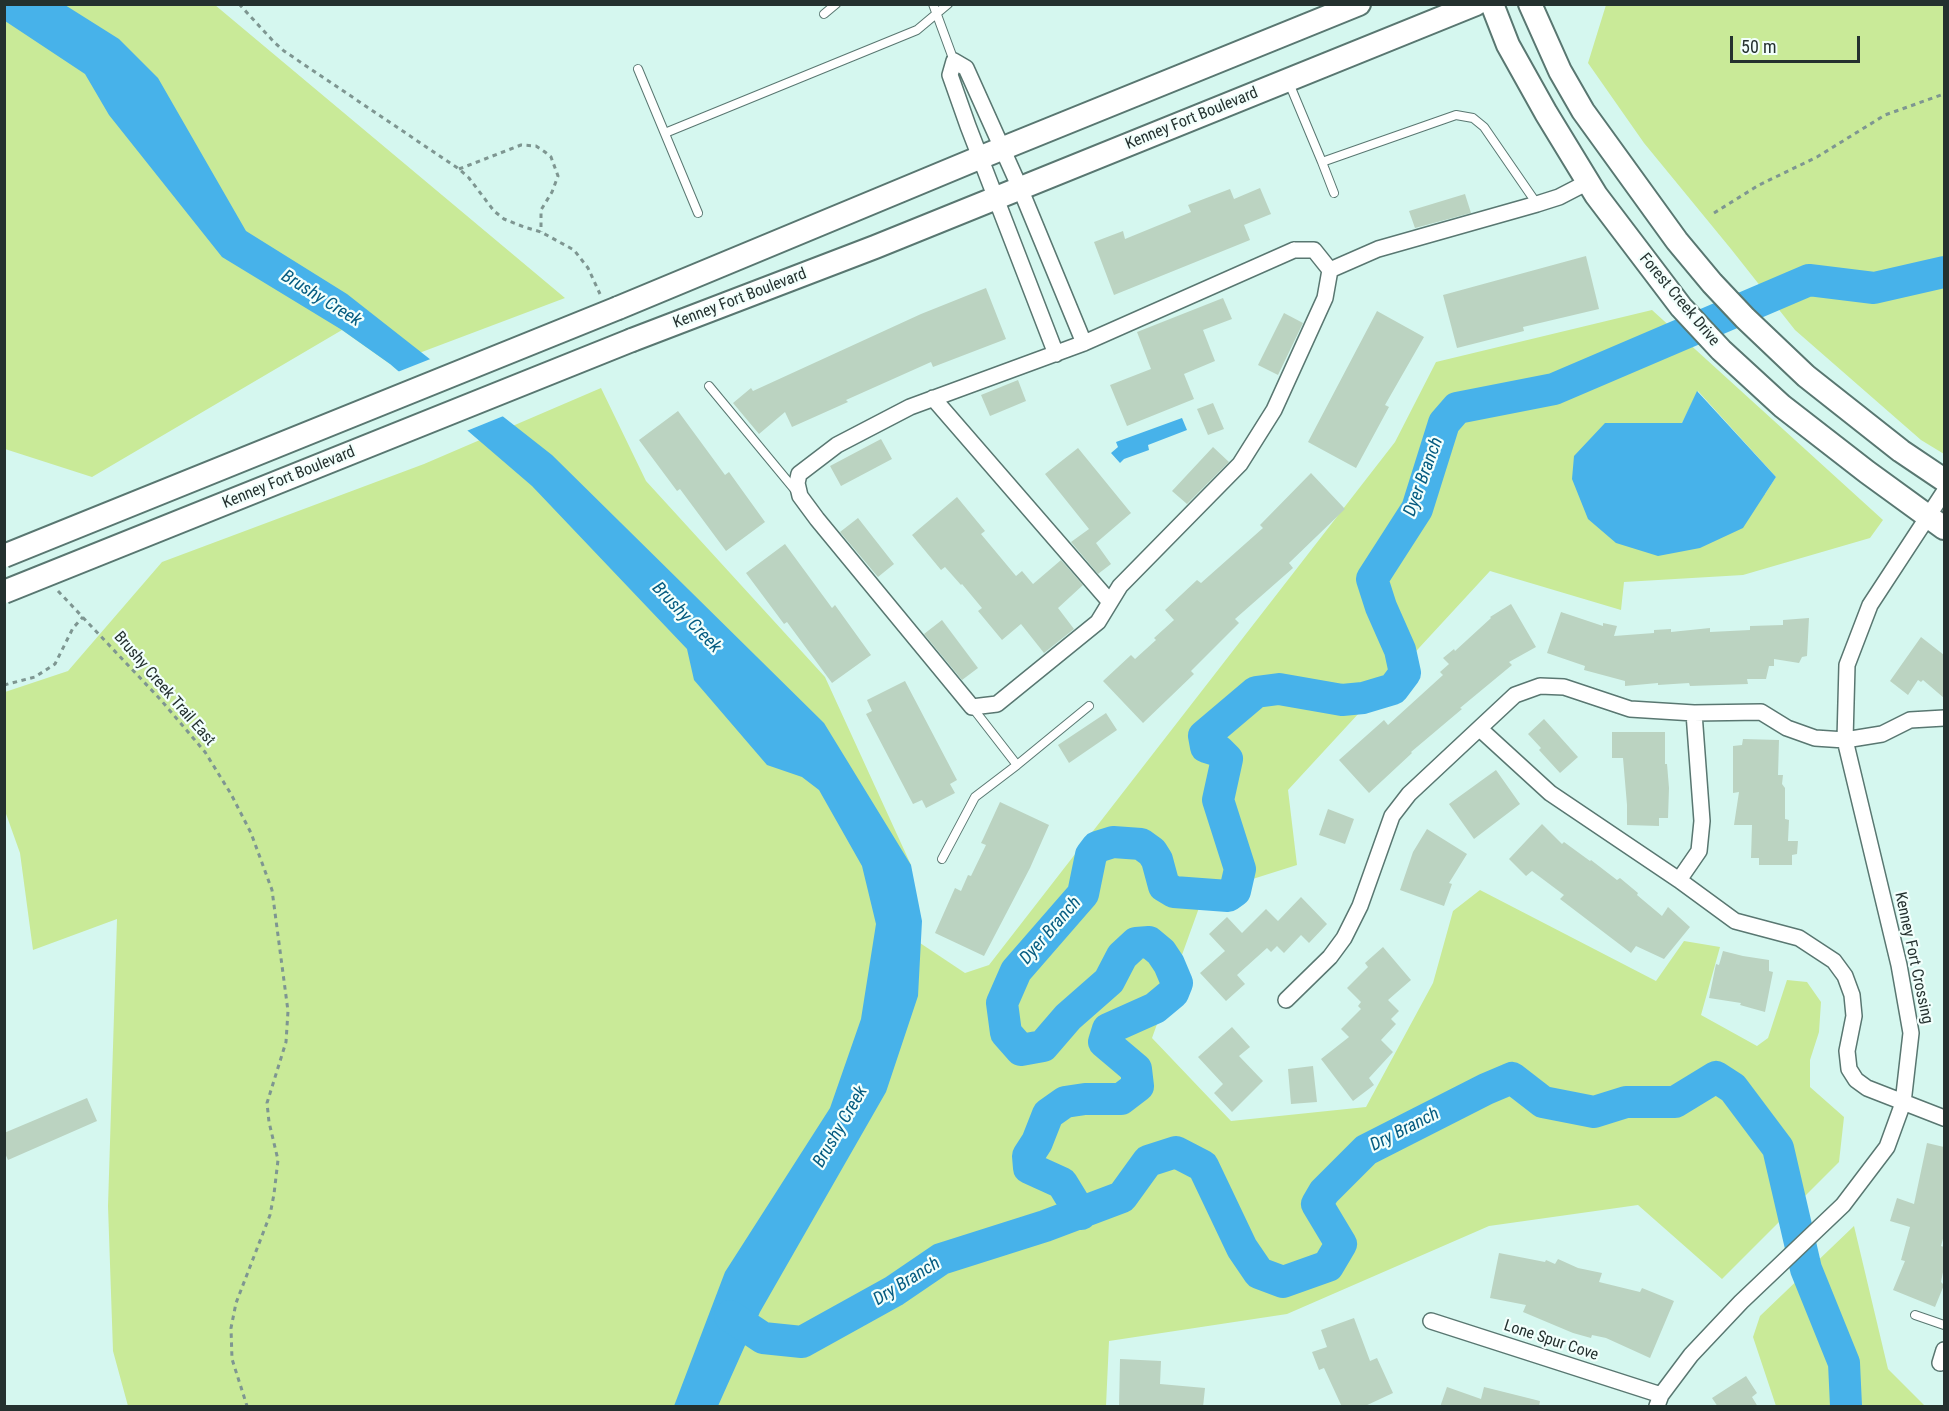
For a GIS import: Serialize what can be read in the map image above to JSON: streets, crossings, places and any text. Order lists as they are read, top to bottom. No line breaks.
{"streets":{"main road":["Kenney Fort Boulevard","Forest Creek Drive"],"street":["Kenney Fort Crossing","Lone Spur Cove"],"path":["Brushy Creek Trail East"]},"crossings":[["Forest Creek Drive","Kenney Fort Crossing"],["Kenney Fort Crossing","Lone Spur Cove"]],"water":["Brushy Creek","Dyer Branch","Dry Branch"],"scale_bar":"50 m"}
